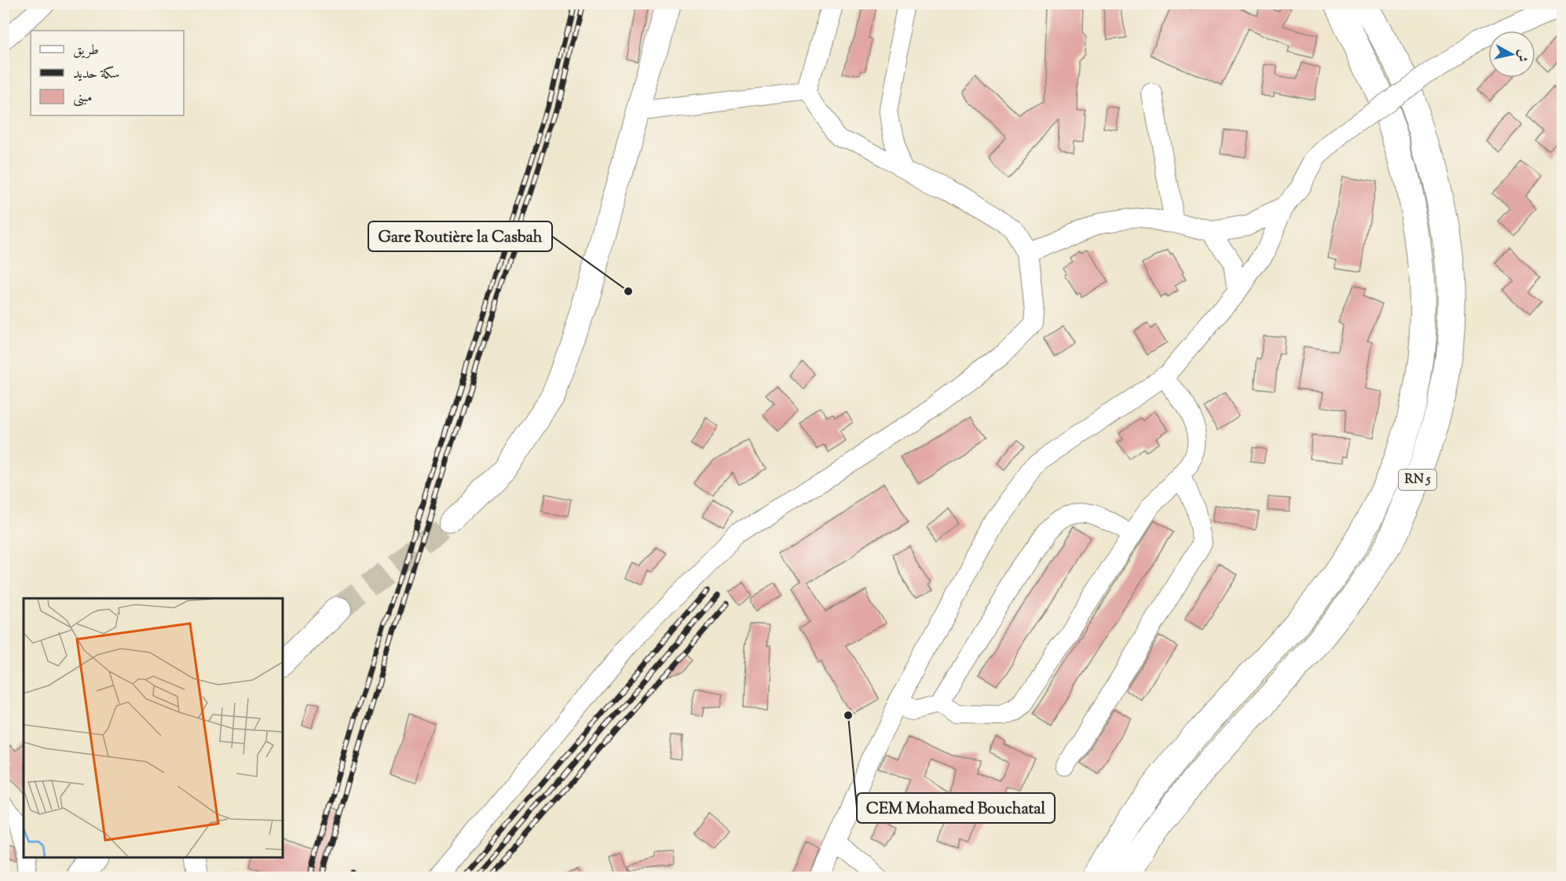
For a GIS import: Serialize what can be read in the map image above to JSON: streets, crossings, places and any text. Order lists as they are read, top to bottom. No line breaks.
{"streets":{"highway":["RN 5"]},"places":["Gare Routière la Casbah","CEM Mohamed Bouchatal"],"legend":["طريق","سكة حديد","مبنى"],"north":"right"}
